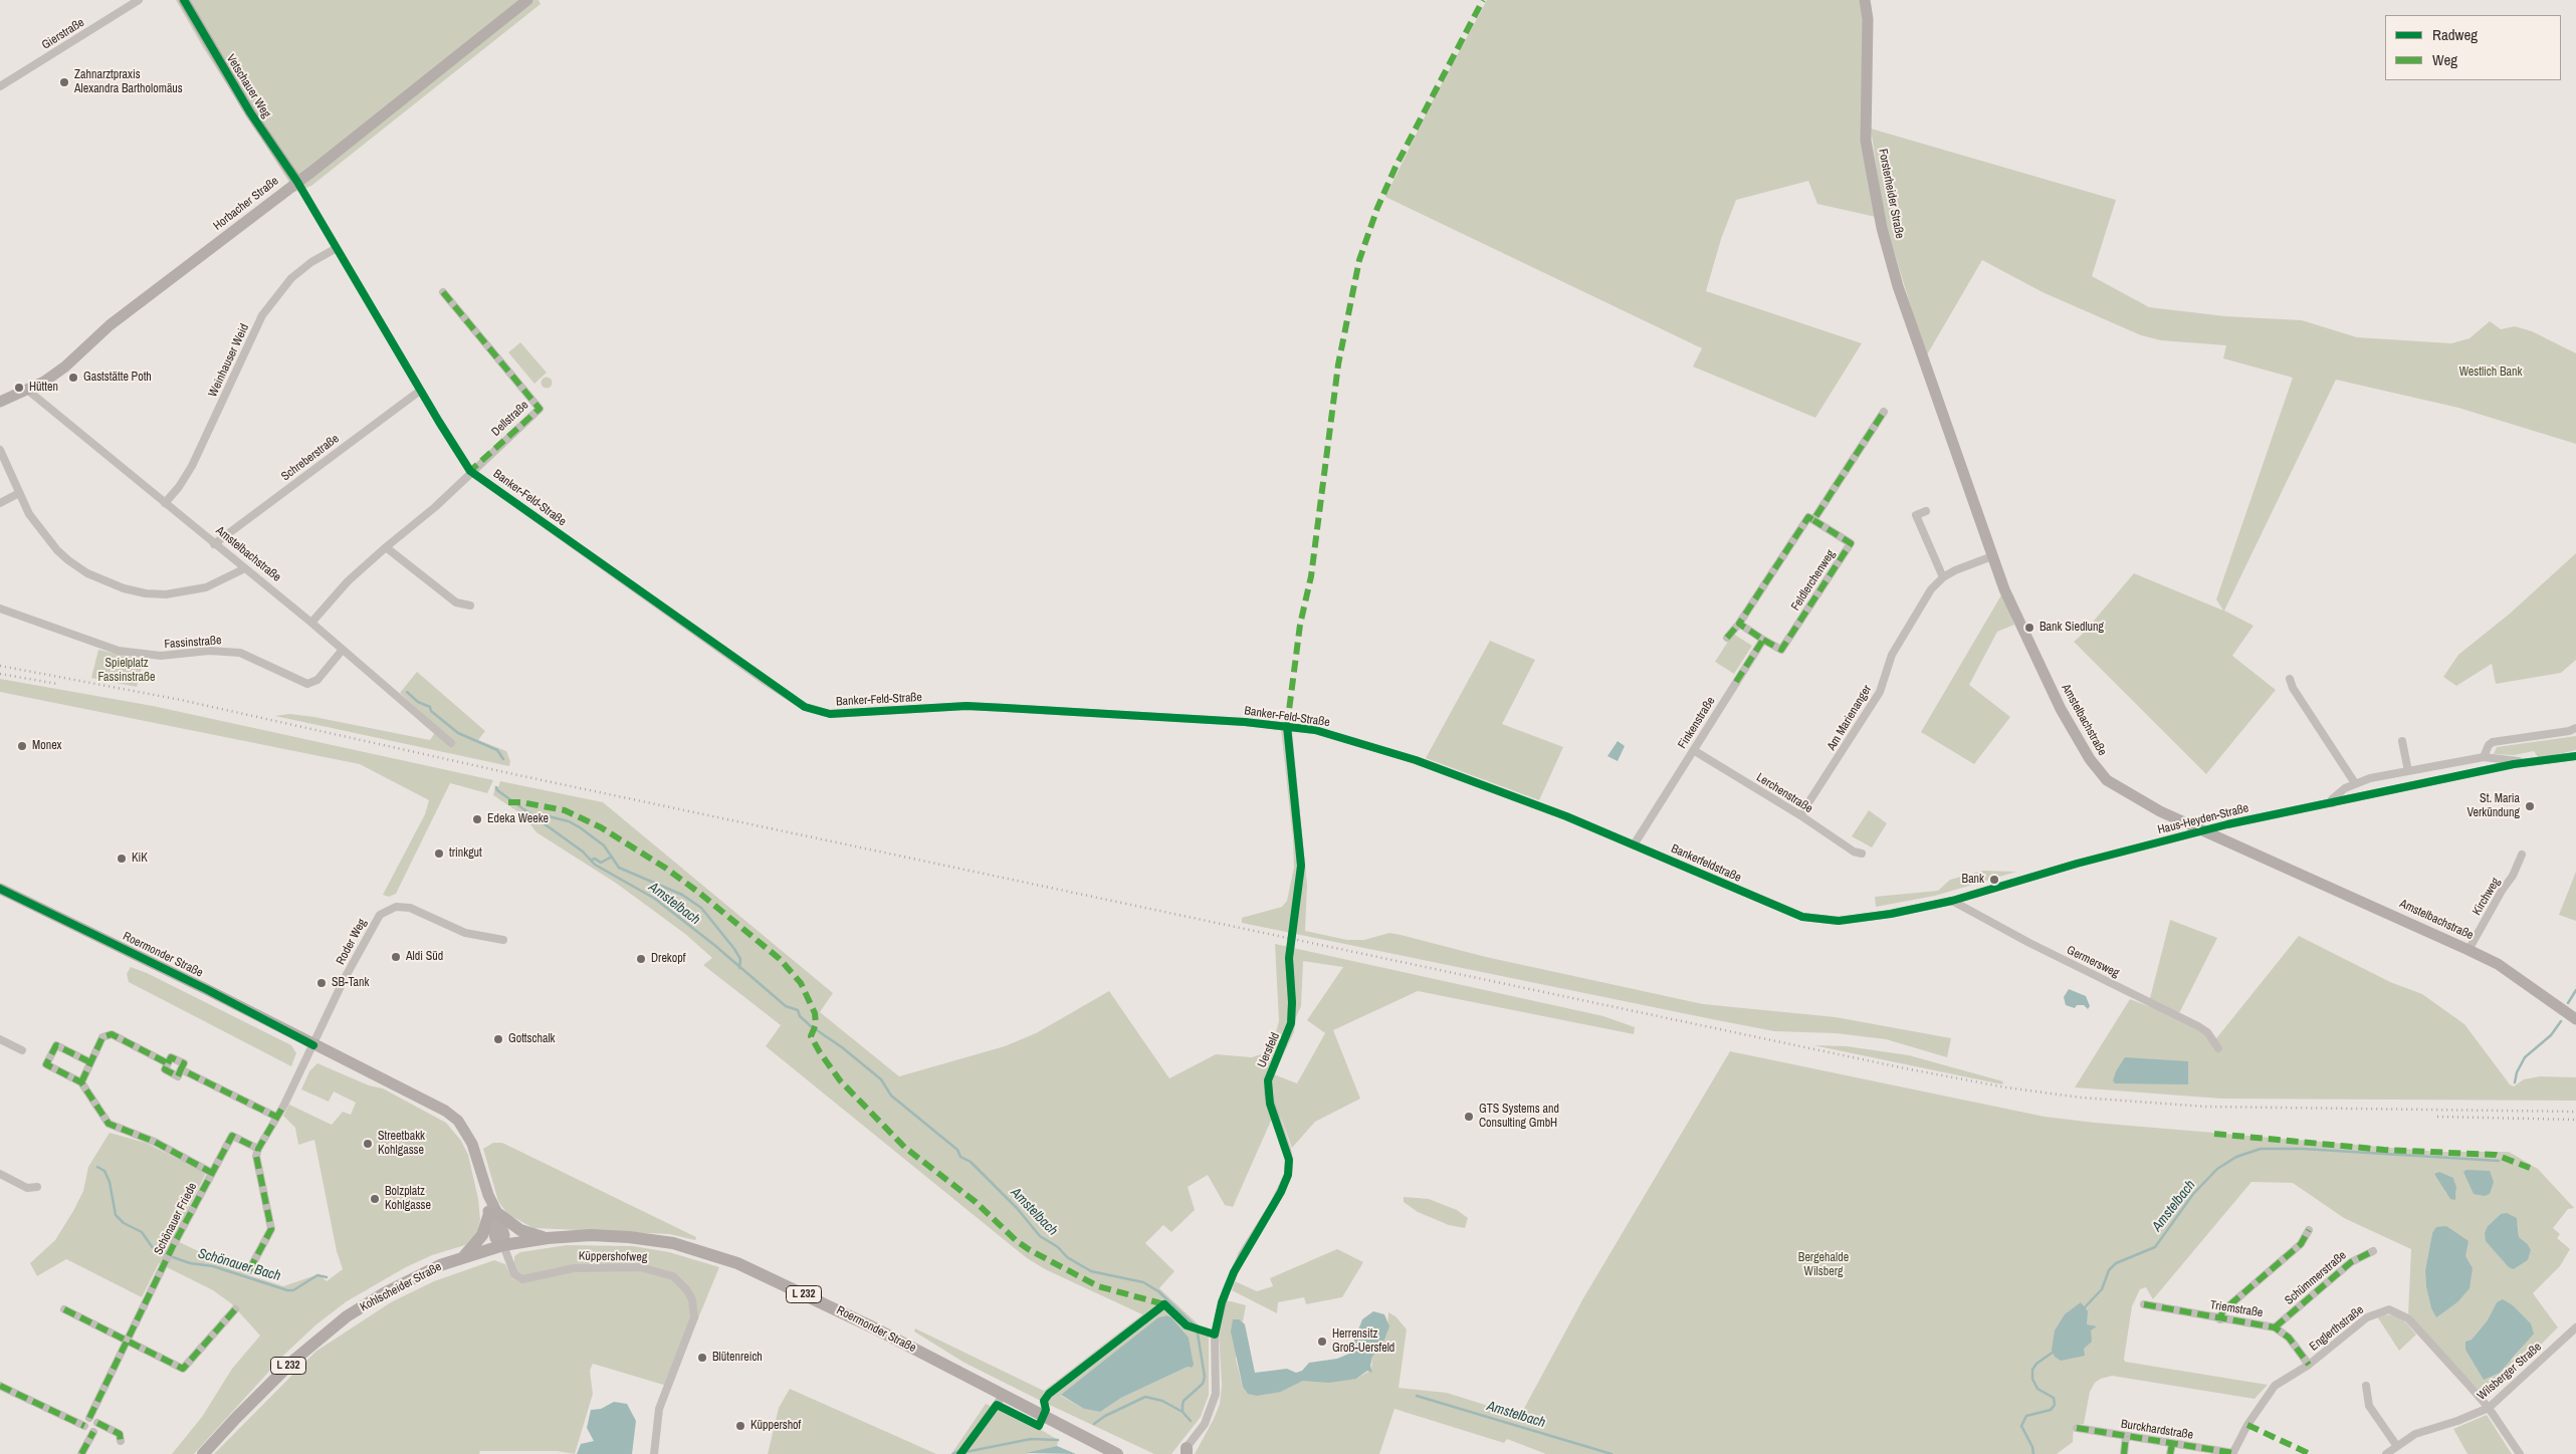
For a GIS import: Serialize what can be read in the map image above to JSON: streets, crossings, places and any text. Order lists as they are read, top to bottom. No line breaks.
{"streets":{"main road":["Roermonder Straße","Kohlscheider Straße","L 232"],"street":["Gierstraße","Vetschauer Weg","Forsterheider Straße","Horbacher Straße","Weinhauser Weid","Dellstraße","Schreberstraße","Banker-Feld-Straße","Amstelbachstraße","Feldlerchenweg","Fassinstraße","Am Marienanger","Finkenstraße","Lerchenstraße","Haus-Heyden-Straße","Bankerfeldstraße","Kirchweg","Roder Weg","Germersweg","Uersfeld","Schönauer Friede","Küppershofweg","Schümmerstraße","Triemstraße","Englerthstraße","Wilsberger Straße","Burckhardstraße"]},"crossings":[["Vetschauer Weg","Horbacher Straße"],["Vetschauer Weg","Banker-Feld-Straße"],["Forsterheider Straße","Amstelbachstraße"],["Horbacher Straße","Banker-Feld-Straße"],["Horbacher Straße","Amstelbachstraße"],["Weinhauser Weid","Banker-Feld-Straße"],["Weinhauser Weid","Amstelbachstraße"],["Dellstraße","Banker-Feld-Straße"],["Dellstraße","Amstelbachstraße"],["Schreberstraße","Banker-Feld-Straße"],["Schreberstraße","Amstelbachstraße"],["Banker-Feld-Straße","Bankerfeldstraße"],["Banker-Feld-Straße","Uersfeld"],["Amstelbachstraße","Fassinstraße"],["Amstelbachstraße","Am Marienanger"],["Amstelbachstraße","Haus-Heyden-Straße"],["Amstelbachstraße","Kirchweg"],["Feldlerchenweg","Finkenstraße"],["Am Marienanger","Lerchenstraße"],["Finkenstraße","Lerchenstraße"],["Finkenstraße","Bankerfeldstraße"],["Haus-Heyden-Straße","Bankerfeldstraße"],["Haus-Heyden-Straße","Germersweg"],["Roder Weg","Roermonder Straße"],["Roermonder Straße","Küppershofweg"],["Roermonder Straße","Kohlscheider Straße"],["Küppershofweg","Kohlscheider Straße"],["Schümmerstraße","Triemstraße"],["Triemstraße","Englerthstraße"],["Englerthstraße","Wilsberger Straße"],["Englerthstraße","Burckhardstraße"]],"water":["Amstelbach","Schönauer Bach"],"parks":["Westlich Bank","Spielplatz Fassinstraße","Bergehalde Wilsberg"],"places":["Zahnarztpraxis Alexandra Bartholomäus","Gaststätte Poth","Hütten","Bank Siedlung","Monex","St. Maria Verkündung","Edeka Weeke","trinkgut","KiK","Bank","Aldi Süd","Drekopf","SB-Tank","Gottschalk","GTS Systems and Consulting GmbH","Streetbakk Kohlgasse","Bolzplatz Kohlgasse","Herrensitz Groß-Uersfeld","Blütenreich","Küppershof"],"legend":["Radweg","Weg"]}
